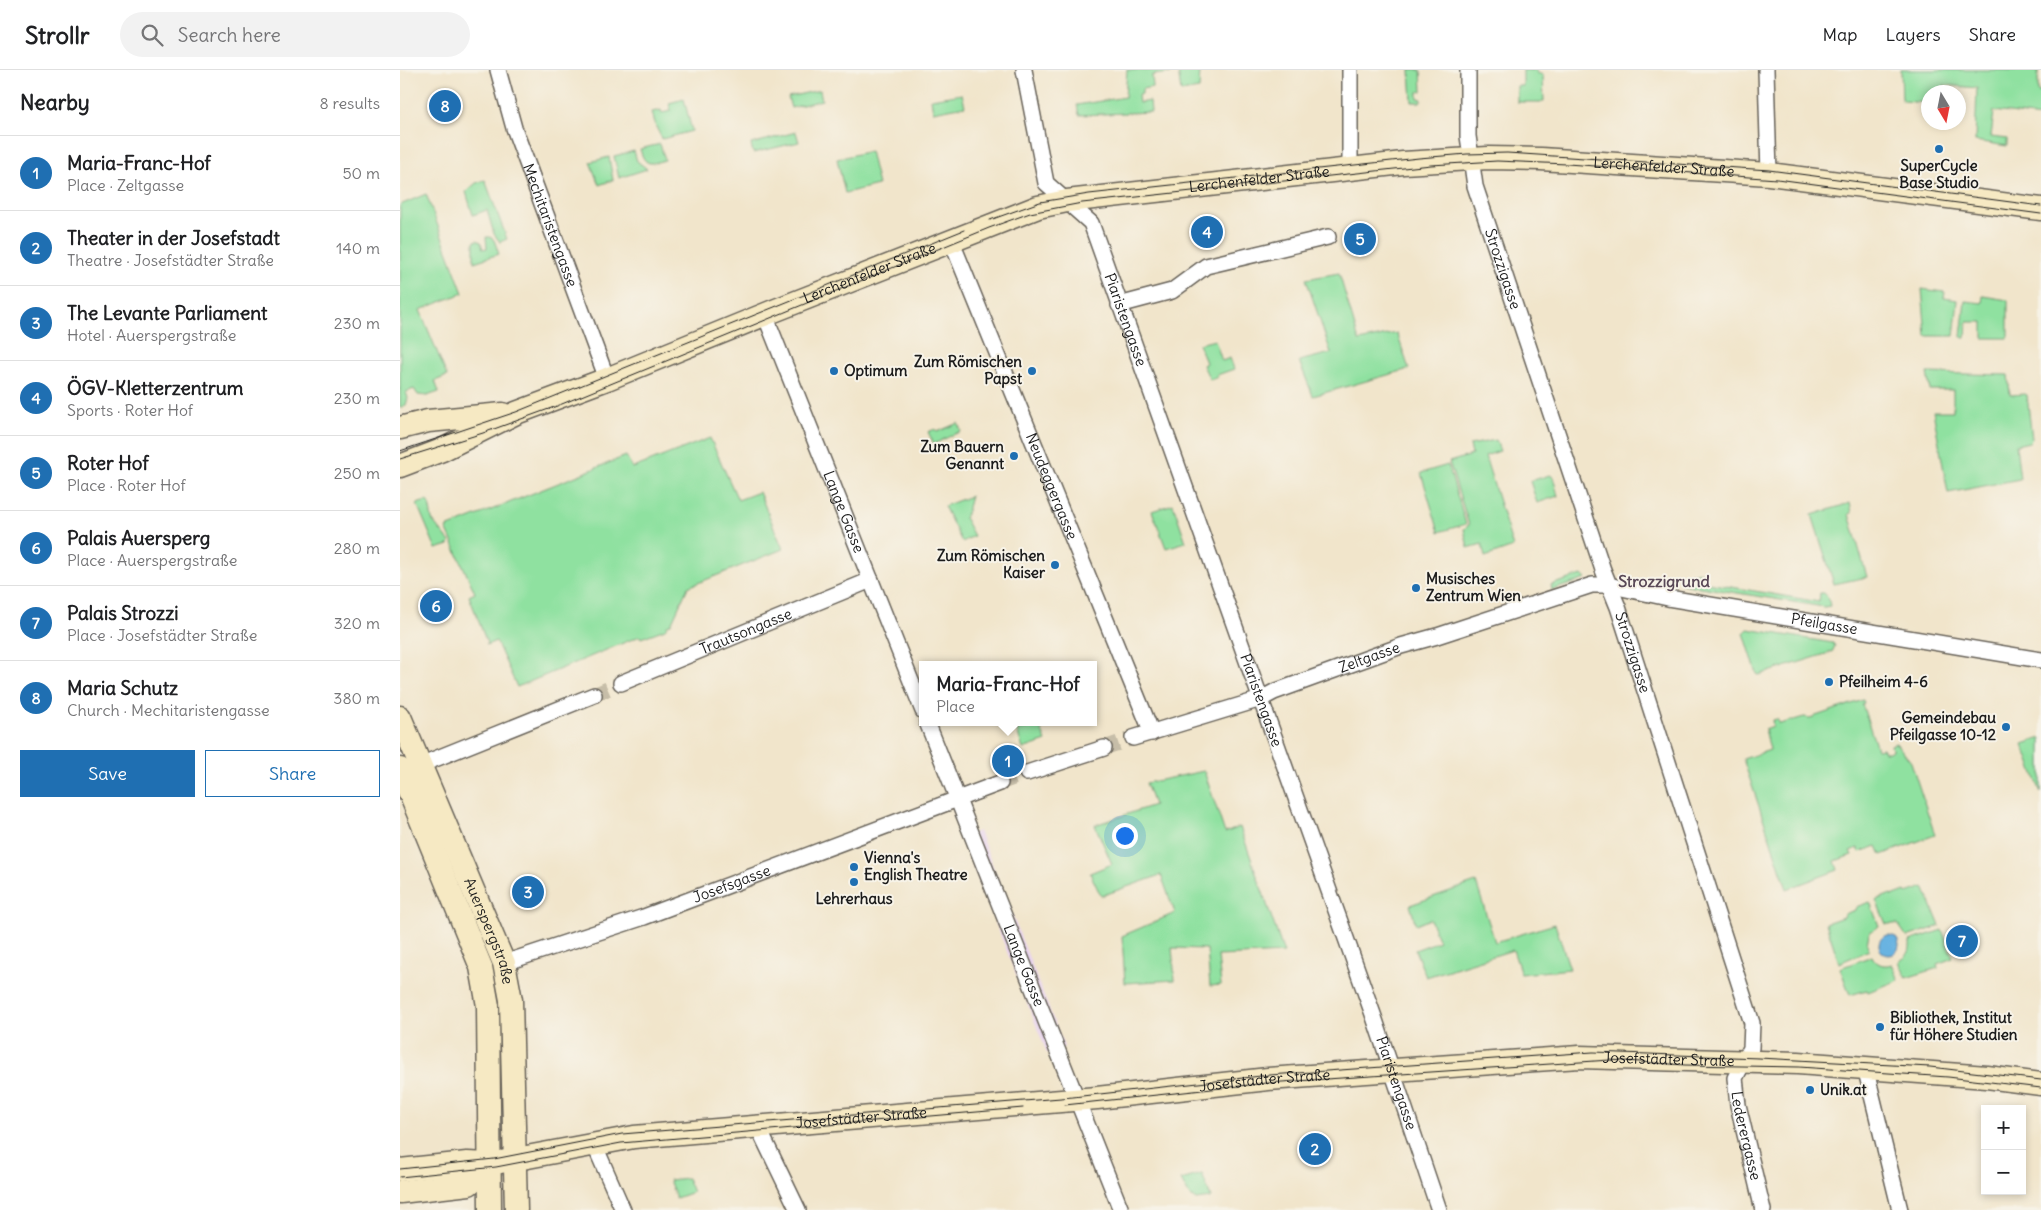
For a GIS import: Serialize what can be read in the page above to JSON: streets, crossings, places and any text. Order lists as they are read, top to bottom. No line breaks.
{"streets":{"main road":["Lerchenfelder Straße","Auerspergstraße","Josefstädter Straße"],"street":["Mechitaristengasse","Strozzigasse","Piaristengasse","Neudeggergasse","Lange Gasse","Pfeilgasse","Trautsongasse","Zeltgasse","Josefsgasse","Lederergasse"]},"crossings":[["Lerchenfelder Straße","Mechitaristengasse"],["Lerchenfelder Straße","Strozzigasse"],["Lerchenfelder Straße","Piaristengasse"],["Lerchenfelder Straße","Neudeggergasse"],["Lerchenfelder Straße","Lange Gasse"],["Strozzigasse","Pfeilgasse"],["Strozzigasse","Zeltgasse"],["Strozzigasse","Josefstädter Straße"],["Strozzigasse","Lederergasse"],["Piaristengasse","Zeltgasse"],["Piaristengasse","Josefstädter Straße"],["Neudeggergasse","Zeltgasse"],["Lange Gasse","Trautsongasse"],["Lange Gasse","Josefsgasse"],["Lange Gasse","Josefstädter Straße"],["Pfeilgasse","Zeltgasse"],["Josefsgasse","Auerspergstraße"],["Auerspergstraße","Josefstädter Straße"],["Josefstädter Straße","Lederergasse"]],"districts":["Strozzigrund"],"places":["SuperCycle Base Studio","Optimum","Zum Römischen Papst","Zum Bauern Genannt","Zum Römischen Kaiser","Musisches Zentrum Wien","Pfeilheim 4-6","Gemeindebau Pfeilgasse 10-12","Vienna's English Theatre","Lehrerhaus","Bibliothek, Institut für Höhere Studien","Unik.at"],"north":"bottom","page":{"header":"Strollr","search":"Search here","nav":["Map","Layers","Share"],"heading":["Nearby","8 results"],"pins":["8","4","5","6","1","3","7","2"],"list":[{"mark":"1","name":"Maria-Franc-Hof","note":"Place · Zeltgasse","value":"50 m"},{"mark":"2","name":"Theater in der Josefstadt","note":"Theatre · Josefstädter Straße","value":"140 m"},{"mark":"3","name":"The Levante Parliament","note":"Hotel · Auerspergstraße","value":"230 m"},{"mark":"4","name":"ÖGV-Kletterzentrum","note":"Sports · Roter Hof","value":"230 m"},{"mark":"5","name":"Roter Hof","note":"Place · Roter Hof","value":"250 m"},{"mark":"6","name":"Palais Auersperg","note":"Place · Auerspergstraße","value":"280 m"},{"mark":"7","name":"Palais Strozzi","note":"Place · Josefstädter Straße","value":"320 m"},{"mark":"8","name":"Maria Schutz","note":"Church · Mechitaristengasse","value":"380 m"}],"popup":["Maria-Franc-Hof","Place"],"buttons":["Save","Share"],"map_buttons":["+","−"]}}
